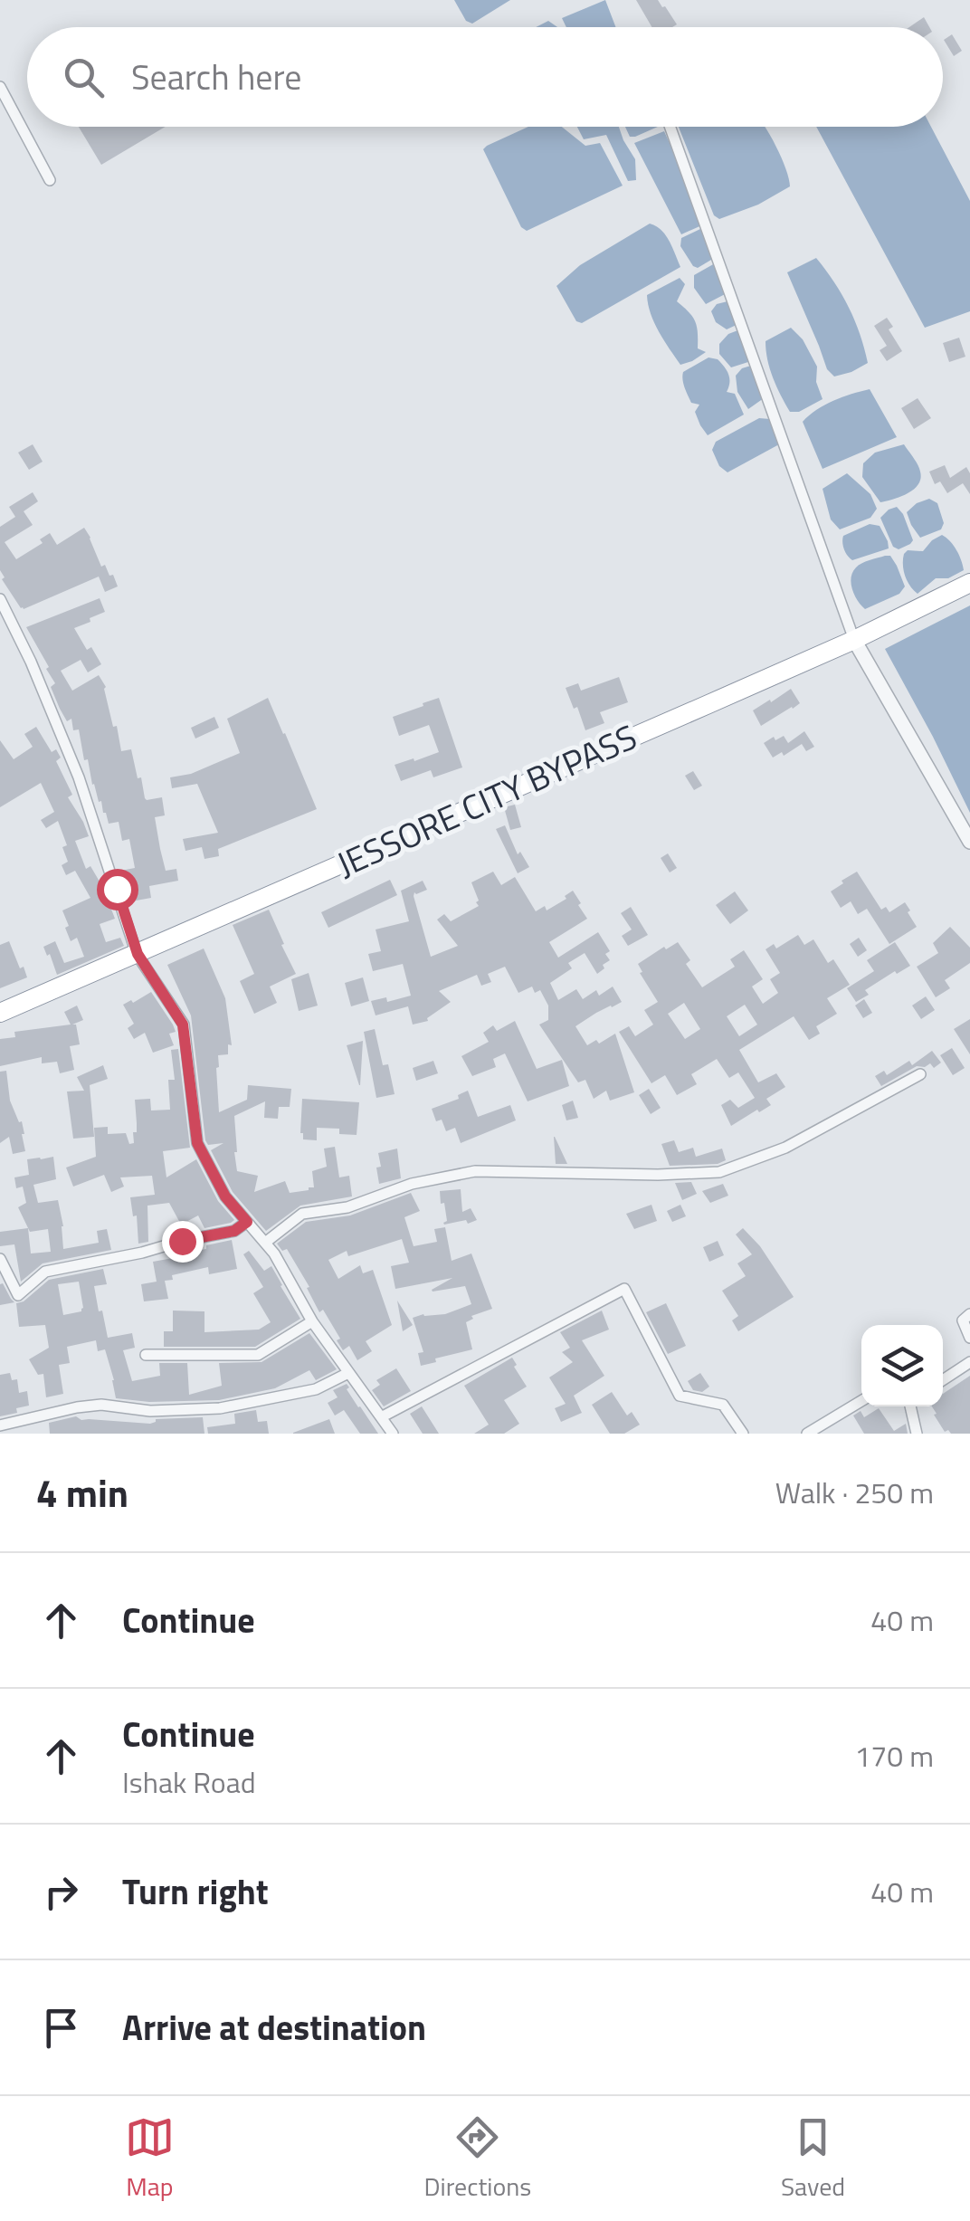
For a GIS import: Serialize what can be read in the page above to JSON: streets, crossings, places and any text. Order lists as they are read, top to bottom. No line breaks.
{"streets":{"highway":["JESSORE CITY BYPASS"]},"page":{"search":"Search here","heading":["4 min","Walk · 250 m"],"list":[["Continue","40 m"],["Continue","Ishak Road","170 m"],["Turn right","40 m"],"Arrive at destination"],"nav":["Map","Directions","Saved"]}}
